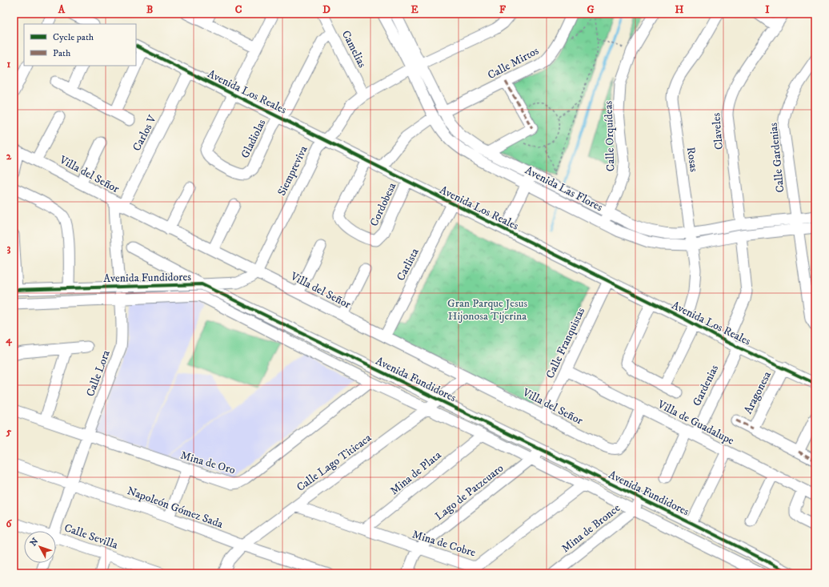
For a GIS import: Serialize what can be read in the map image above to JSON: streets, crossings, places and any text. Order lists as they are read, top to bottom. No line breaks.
{"streets":{"street":["Camelias","Calle Mirtos","Avenida Los Reales","Claveles","Carlos V","Calle Orquídeas","Gladiolas","Calle Gardenias","Rosas","Siempreviva","Villa del Señor","Avenida Las Flores","Cordobesa","Carlista","Avenida Fundidores","Calle Franquistas","Calle Lora","Gardenias","Aragonesa","Villa de Guadalupe","Mina de Oro","Calle Lago Titicaca","Mina de Plata","Lago de Patzcuaro","Napoleón Gómez Sada","Mina de Bronce","Calle Sevilla","Mina de Cobre"]},"crossings":[["Camelias","Gladiolas"],["Camelias","Siempreviva"],["Calle Mirtos","Avenida Las Flores"],["Avenida Los Reales","Carlos V"],["Avenida Los Reales","Gladiolas"],["Avenida Los Reales","Rosas"],["Avenida Los Reales","Siempreviva"],["Avenida Los Reales","Cordobesa"],["Avenida Los Reales","Carlista"],["Avenida Los Reales","Calle Franquistas"],["Avenida Los Reales","Gardenias"],["Avenida Los Reales","Aragonesa"],["Claveles","Avenida Las Flores"],["Carlos V","Villa del Señor"],["Carlos V","Calle Lora"],["Calle Orquídeas","Avenida Las Flores"],["Calle Gardenias","Avenida Las Flores"],["Rosas","Avenida Las Flores"],["Siempreviva","Villa del Señor"],["Siempreviva","Avenida Las Flores"],["Villa del Señor","Carlista"],["Villa del Señor","Calle Franquistas"],["Villa del Señor","Calle Lora"],["Villa del Señor","Villa de Guadalupe"],["Villa del Señor","Calle Lago Titicaca"],["Avenida Fundidores","Calle Lora"],["Avenida Fundidores","Mina de Oro"],["Avenida Fundidores","Calle Lago Titicaca"],["Avenida Fundidores","Mina de Plata"],["Avenida Fundidores","Lago de Patzcuaro"],["Avenida Fundidores","Mina de Bronce"],["Avenida Fundidores","Mina de Cobre"],["Calle Franquistas","Villa de Guadalupe"],["Calle Lora","Mina de Oro"],["Calle Lora","Napoleón Gómez Sada"],["Gardenias","Villa de Guadalupe"],["Calle Lago Titicaca","Napoleón Gómez Sada"],["Calle Lago Titicaca","Mina de Cobre"],["Mina de Plata","Mina de Cobre"],["Lago de Patzcuaro","Mina de Cobre"]],"parks":["Gran Parque Jesus Hijonosa Tijerina"],"legend":["Cycle path","Path"],"north":"top left","grid":{"columns":["A","B","C","D","E","F","G","H","I"],"rows":["1","2","3","4","5","6"]}}
